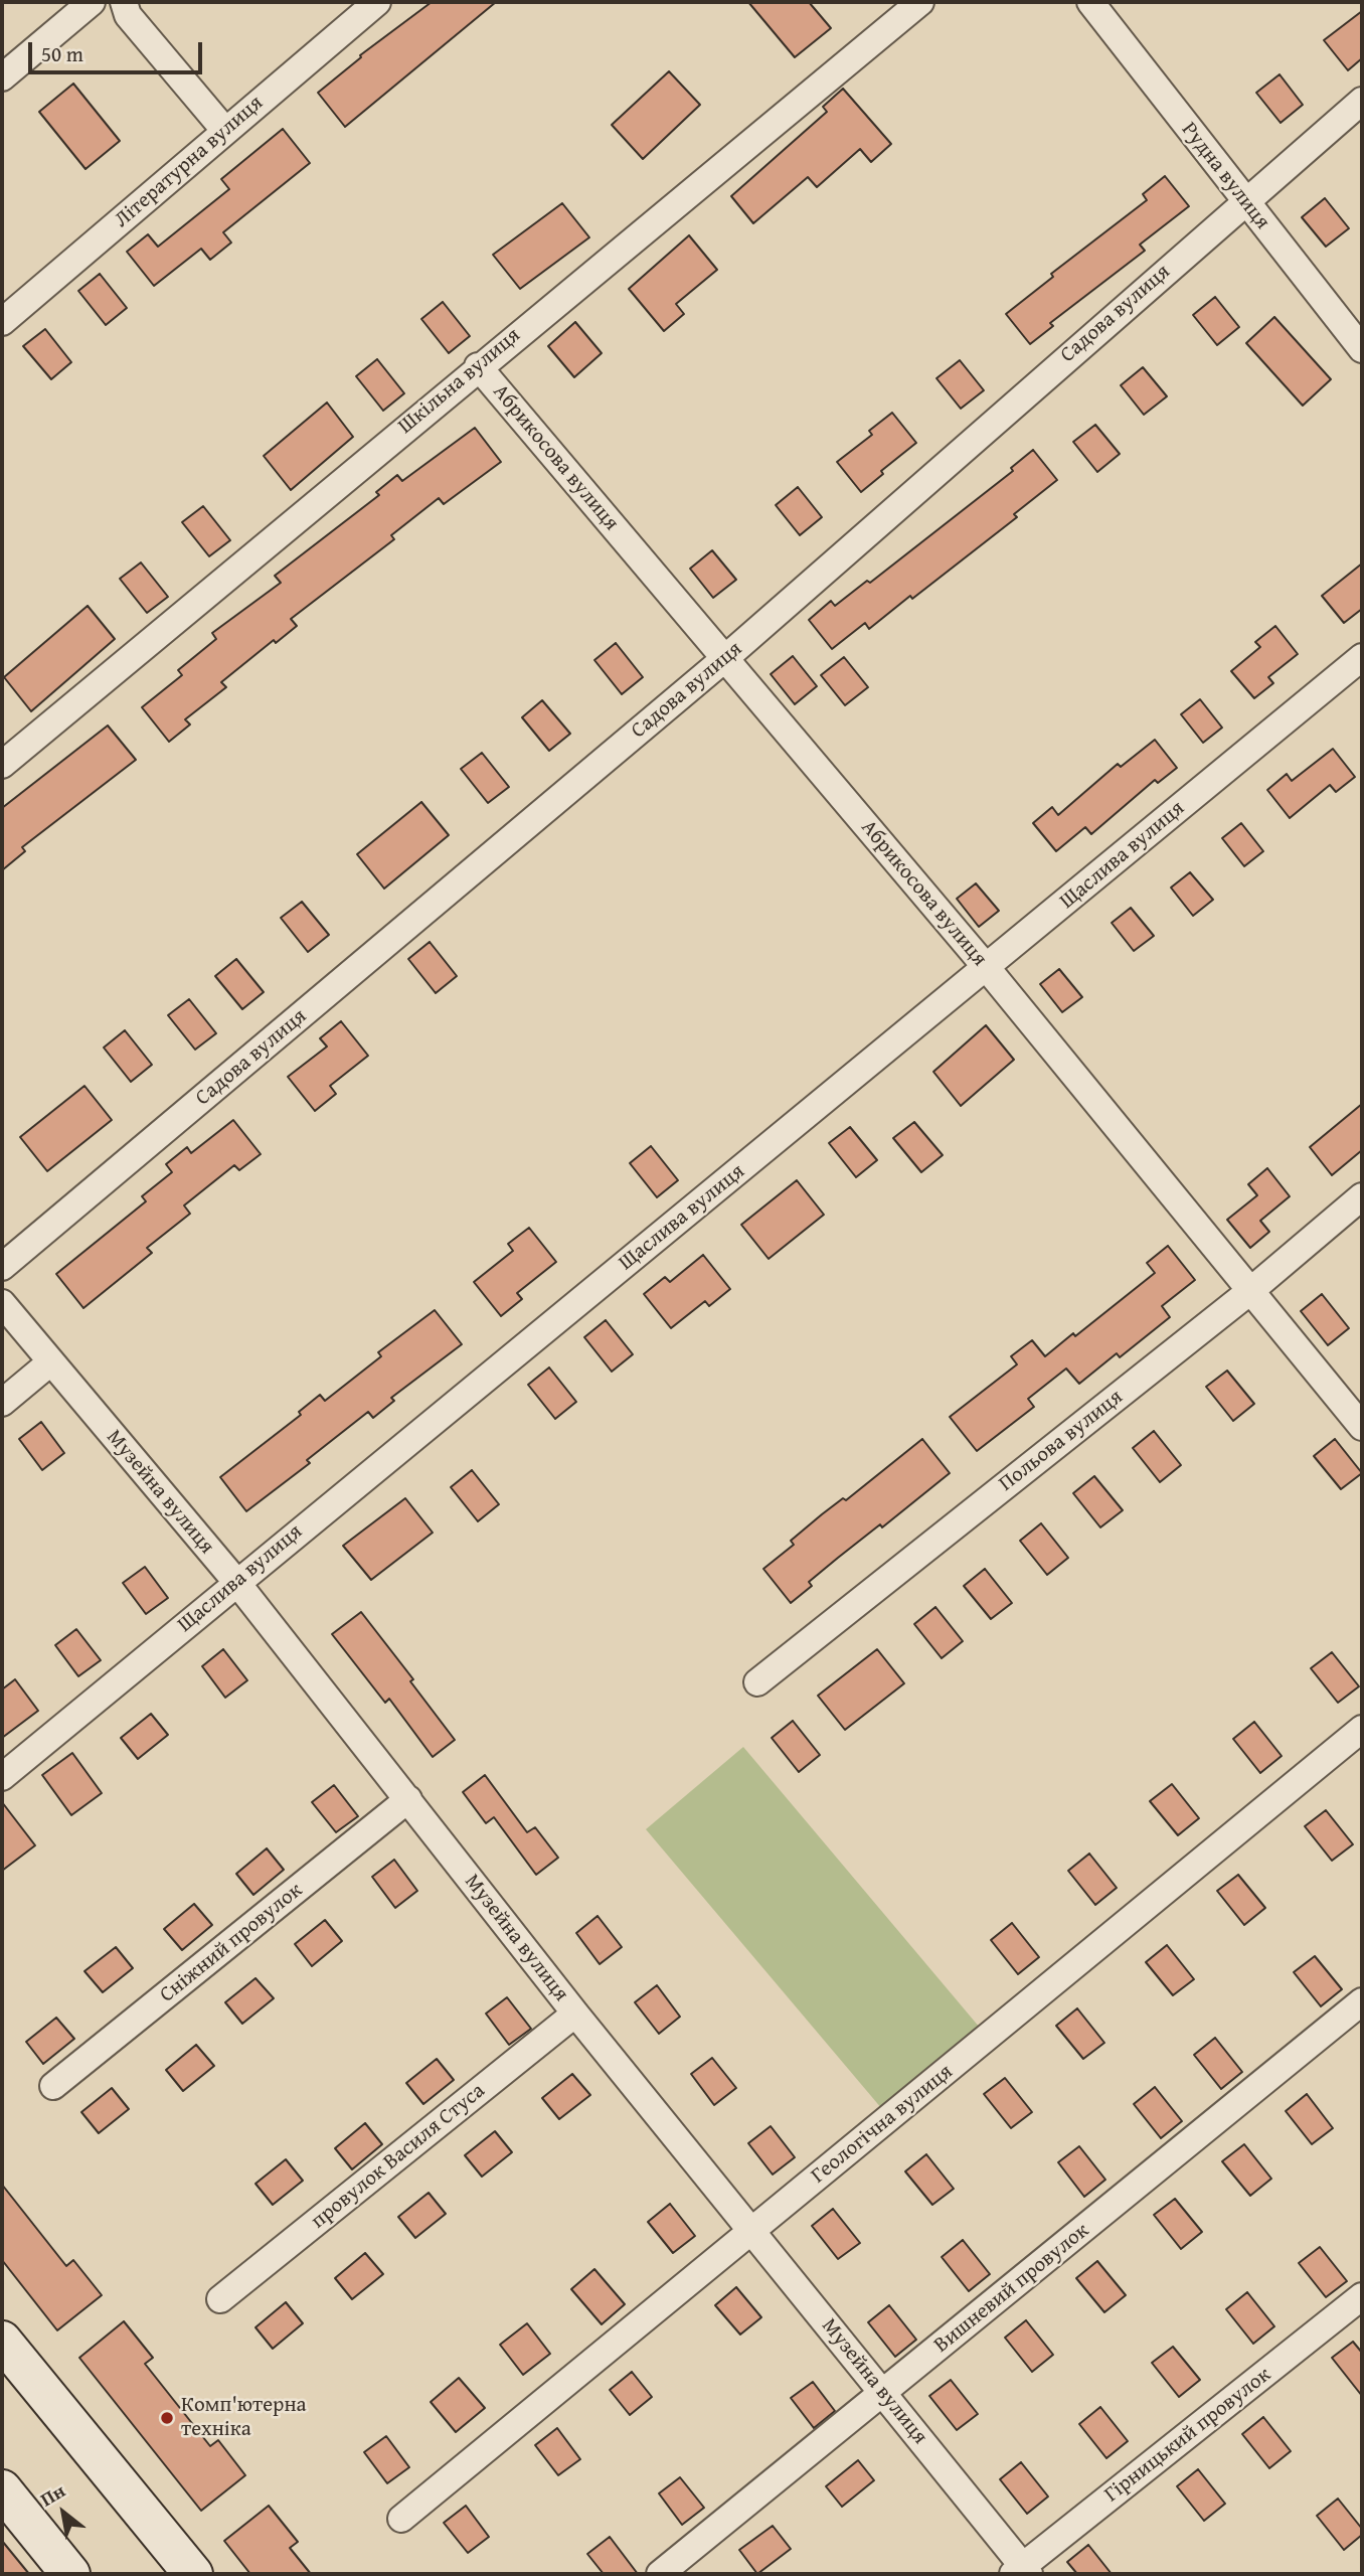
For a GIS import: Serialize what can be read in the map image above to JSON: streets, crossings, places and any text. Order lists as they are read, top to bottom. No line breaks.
{"streets":{"street":["Літературна вулиця","Рудна вулиця","Садова вулиця","Шкільна вулиця","Абрикосова вулиця","Щаслива вулиця","Польова вулиця","Музейна вулиця","Сніжний провулок","Геологічна вулиця","провулок Василя Стуса","Вишневий провулок","Гірницький провулок"]},"crossings":[["Рудна вулиця","Садова вулиця"],["Садова вулиця","Абрикосова вулиця"],["Шкільна вулиця","Абрикосова вулиця"],["Абрикосова вулиця","Щаслива вулиця"],["Абрикосова вулиця","Польова вулиця"],["Щаслива вулиця","Музейна вулиця"],["Музейна вулиця","Сніжний провулок"],["Музейна вулиця","Геологічна вулиця"],["Музейна вулиця","провулок Василя Стуса"],["Музейна вулиця","Вишневий провулок"],["Музейна вулиця","Гірницький провулок"]],"places":["Комп'ютерна техніка"],"scale_bar":"50 m","north":"top left"}
